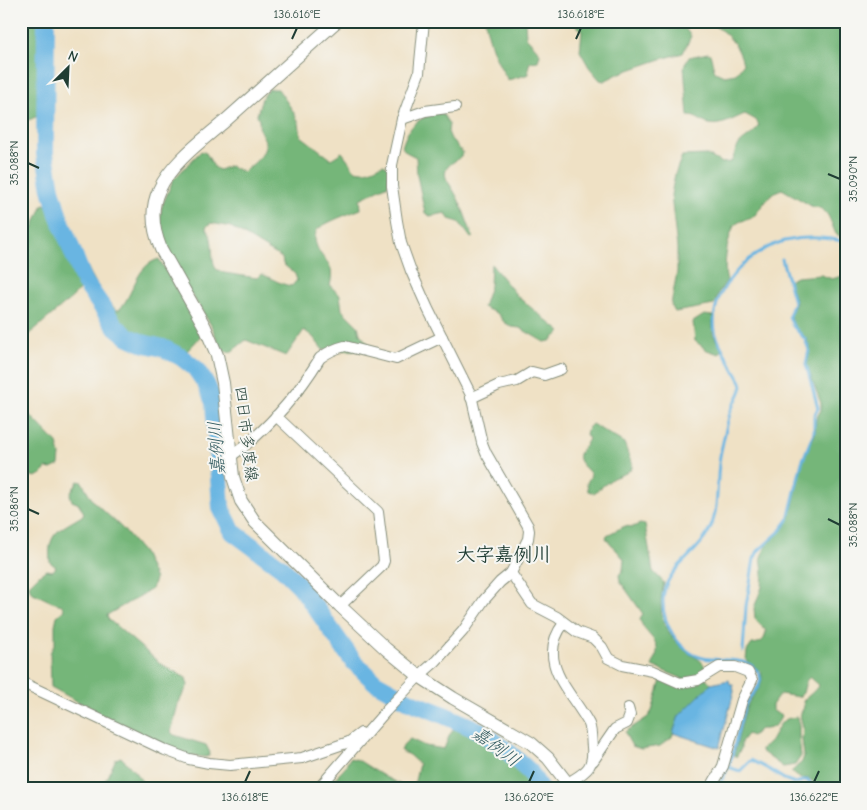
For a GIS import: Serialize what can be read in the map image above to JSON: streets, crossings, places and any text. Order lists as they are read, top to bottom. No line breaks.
{"streets":{"main road":["四日市多度線"]},"districts":["大字嘉例川"],"water":["嘉例川"],"north":"top right","coordinates":["136.616°E","136.618°E","35.088°N","35.090°N","35.086°N","136.620°E","136.622°E"]}
